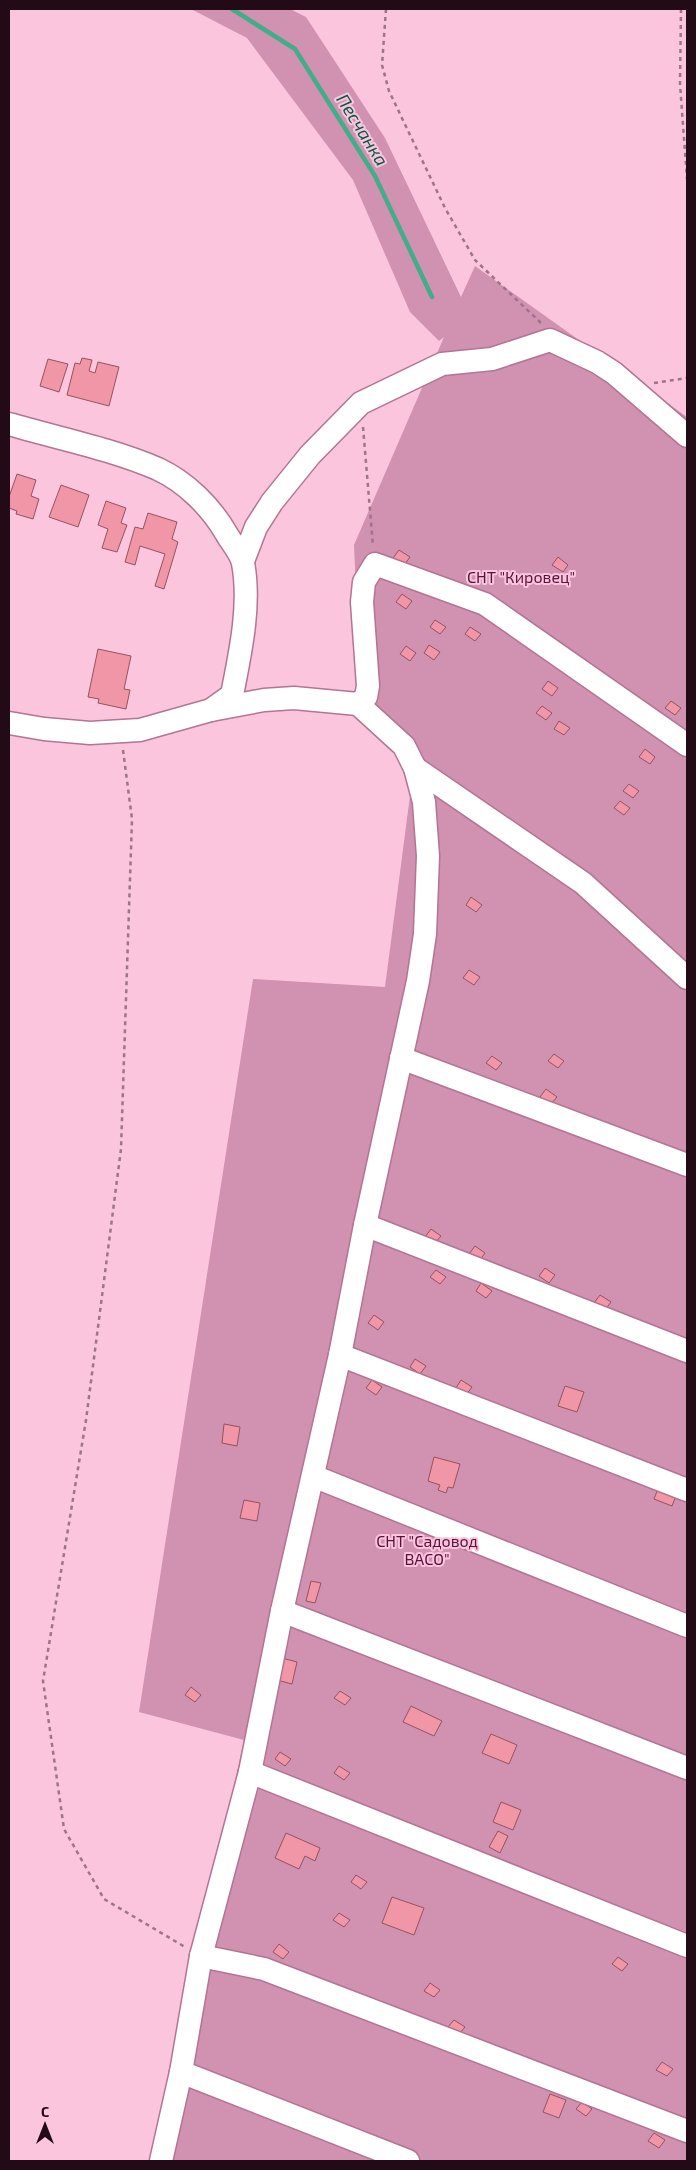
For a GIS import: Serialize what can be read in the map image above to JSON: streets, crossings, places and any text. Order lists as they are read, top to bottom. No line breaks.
{"water":["Песчанка"],"parks":["СНТ \"Кировец\"","СНТ \"Садовод ВАСО\""],"north":"top"}
